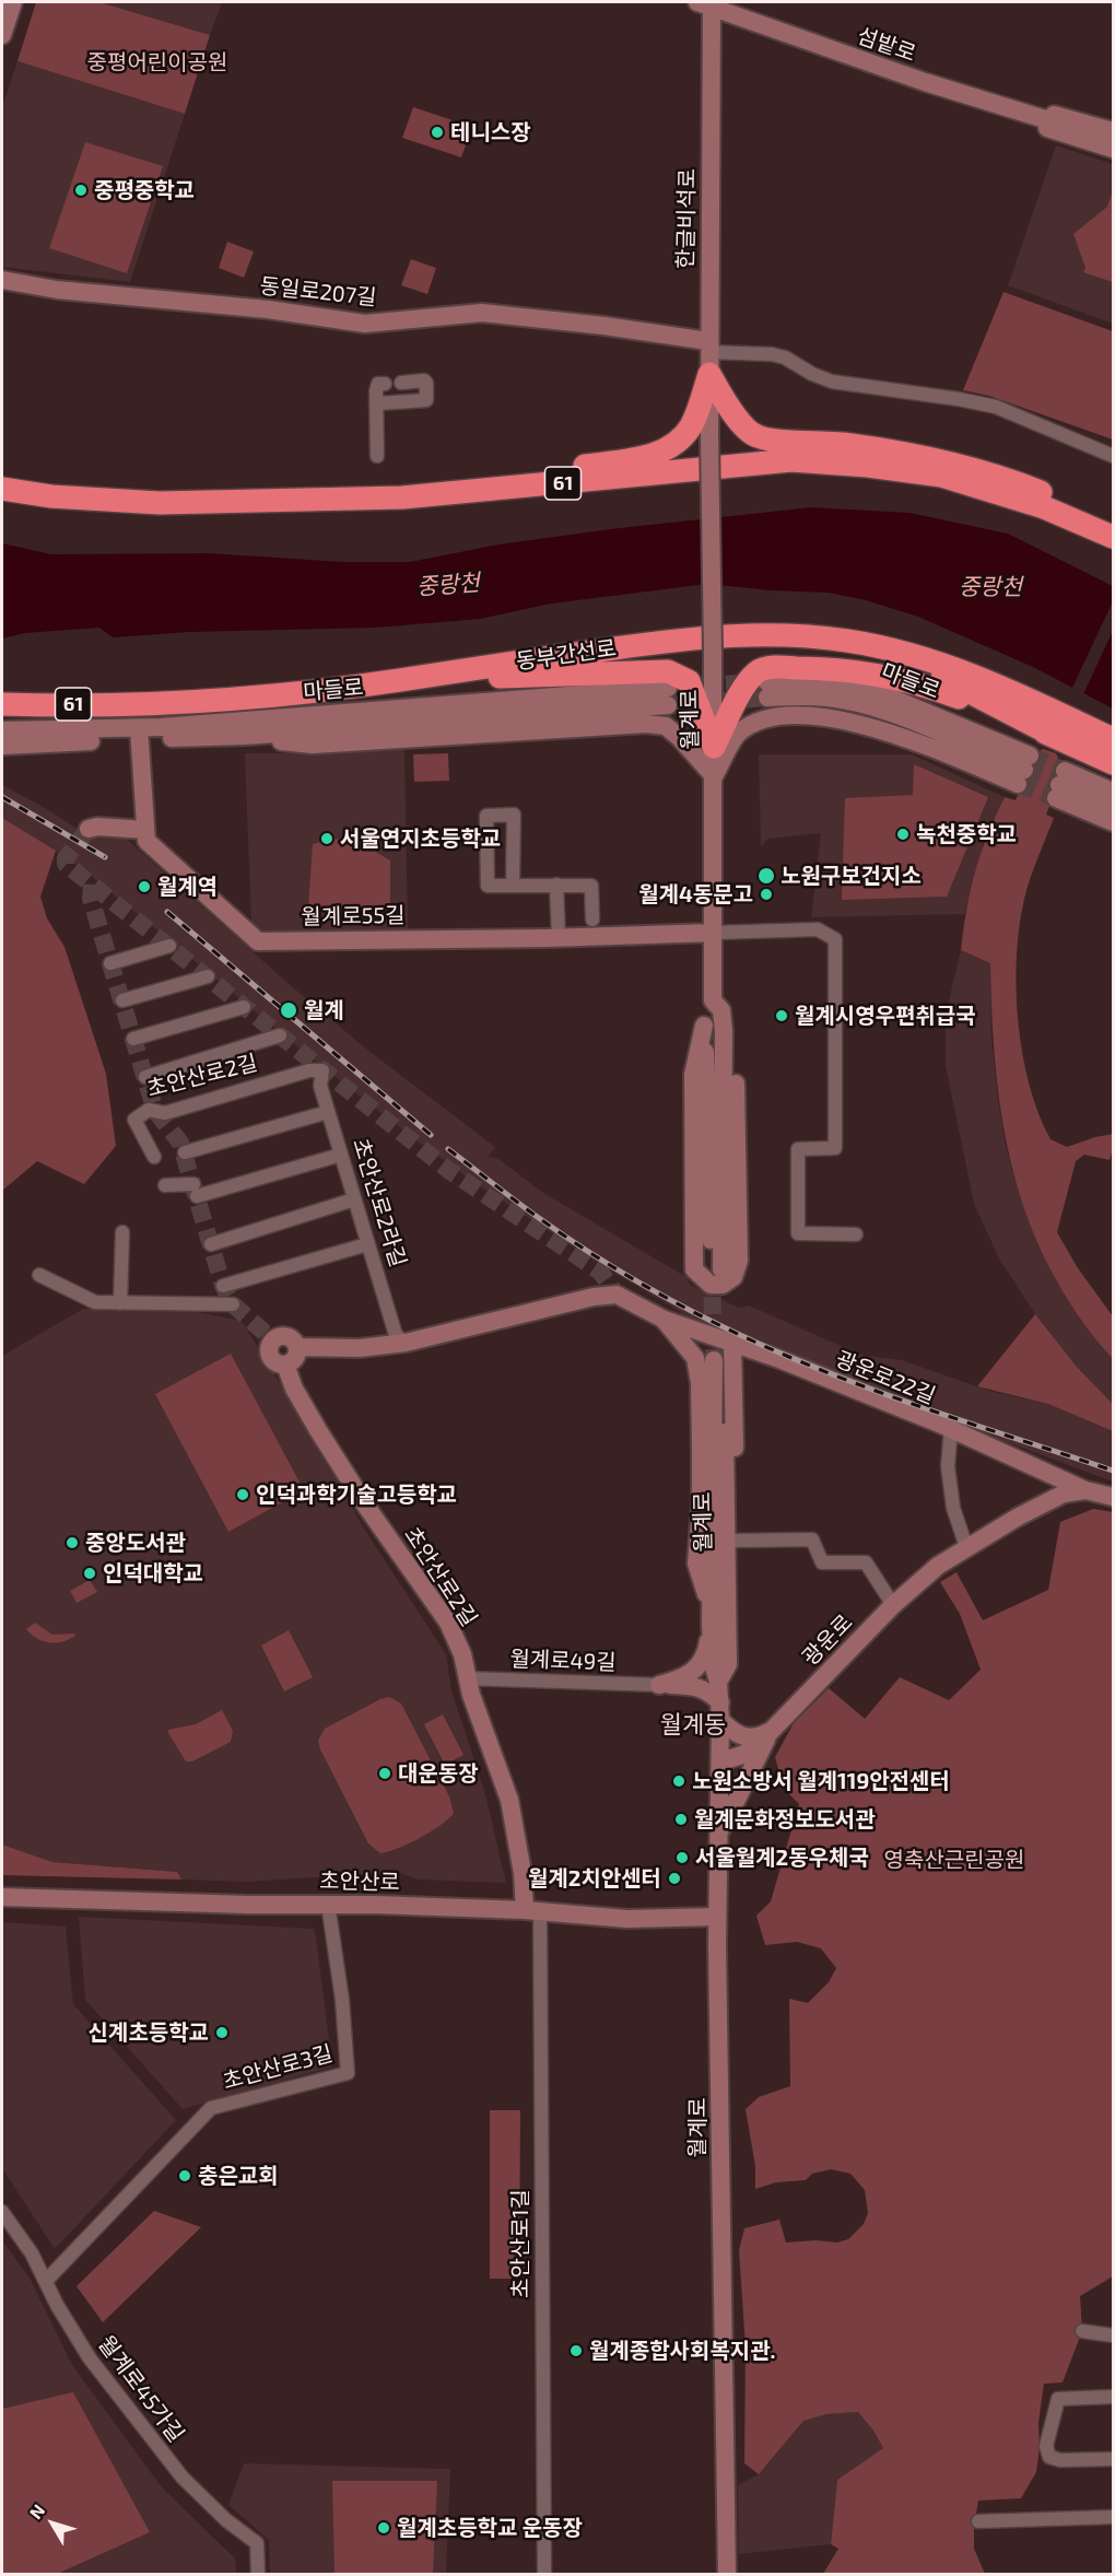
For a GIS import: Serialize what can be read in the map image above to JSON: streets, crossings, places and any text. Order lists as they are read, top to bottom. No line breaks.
{"streets":{"highway":["61","동부간선로"],"main road":["섬밭로","한글비석로","동일로207길","마들로","월계로","월계로55길","초안산로2길","광운로22길","광운로","초안산로"],"street":["초안산로2라길","월계로49길","초안산로3길","초안산로1길","월계로45가길"]},"crossings":[["섬밭로","한글비석로"],["한글비석로","동일로207길"],["한글비석로","월계로"],["마들로","월계로"],["마들로","월계로55길"],["월계로","월계로55길"],["월계로","광운로22길"],["월계로","광운로"],["월계로","초안산로"],["초안산로2길","초안산로2라길"],["초안산로2길","월계로49길"],["초안산로2길","초안산로"],["초안산로2길","초안산로1길"],["광운로22길","광운로"],["초안산로","초안산로3길"],["초안산로","초안산로1길"],["초안산로3길","월계로45가길"]],"districts":["월계동"],"water":["중랑천"],"parks":["중평어린이공원","영축산근린공원"],"places":["테니스장","중평중학교","녹천중학교","서울연지초등학교","노원구보건지소","월계역","월계4동문고","월계","월계시영우편취급국","인덕과학기술고등학교","중앙도서관","인덕대학교","대운동장","노원소방서 월계119안전센터","월계문화정보도서관","서울월계2동우체국","월계2치안센터","신계초등학교","충은교회","월계종합사회복지관.","월계초등학교 운동장"],"north":"top left"}
